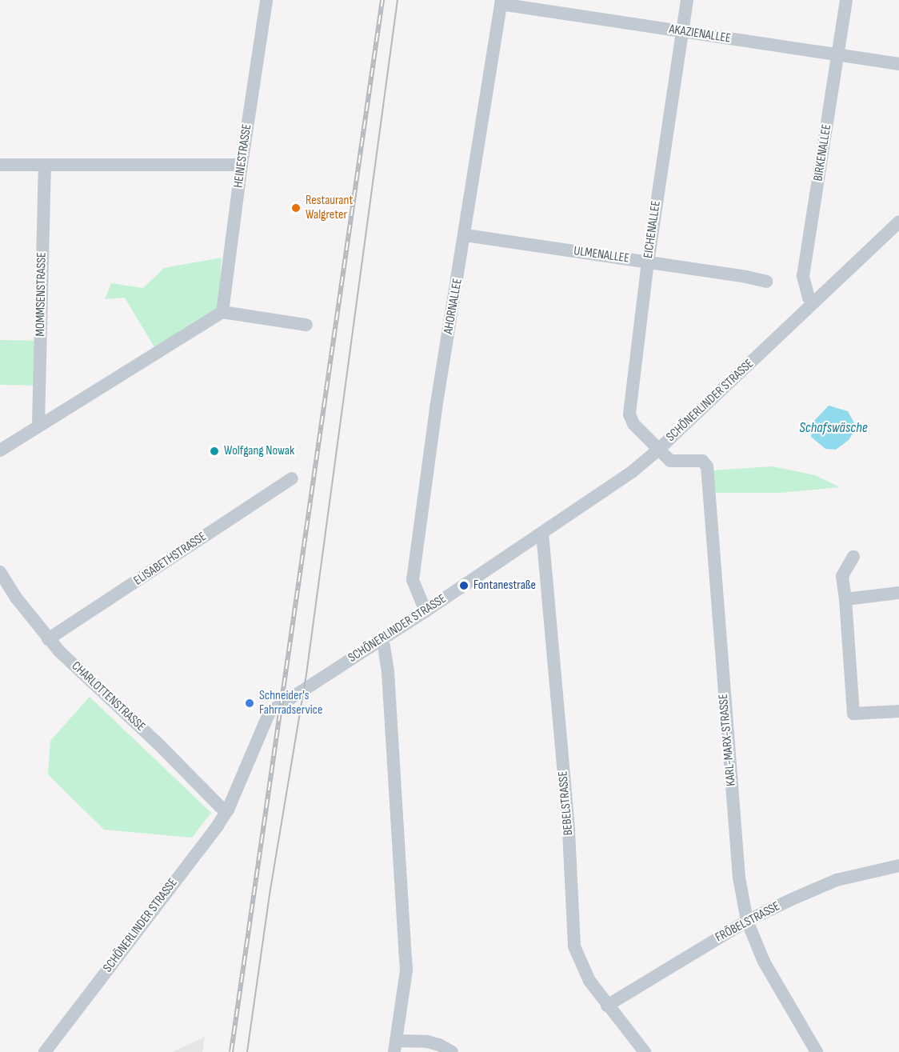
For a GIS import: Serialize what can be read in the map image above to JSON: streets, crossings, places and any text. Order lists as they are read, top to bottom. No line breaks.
{"streets":{"street":["AKAZIENALLEE","BIRKENALLEE","HEINESTRASSE","EICHENALLEE","ULMENALLEE","MOMMSENSTRASSE","AHORNALLEE","SCHÖNERLINDER STRASSE","ELISABETHSTRASSE","CHARLOTTENSTRASSE","KARL-MARX-STRASSE","BEBELSTRASSE","FRÖBELSTRASSE"]},"crossings":[["AKAZIENALLEE","BIRKENALLEE"],["AKAZIENALLEE","EICHENALLEE"],["AKAZIENALLEE","AHORNALLEE"],["BIRKENALLEE","SCHÖNERLINDER STRASSE"],["EICHENALLEE","ULMENALLEE"],["EICHENALLEE","SCHÖNERLINDER STRASSE"],["EICHENALLEE","KARL-MARX-STRASSE"],["ULMENALLEE","AHORNALLEE"],["AHORNALLEE","SCHÖNERLINDER STRASSE"],["SCHÖNERLINDER STRASSE","CHARLOTTENSTRASSE"],["SCHÖNERLINDER STRASSE","KARL-MARX-STRASSE"],["SCHÖNERLINDER STRASSE","BEBELSTRASSE"],["ELISABETHSTRASSE","CHARLOTTENSTRASSE"],["KARL-MARX-STRASSE","FRÖBELSTRASSE"],["BEBELSTRASSE","FRÖBELSTRASSE"]],"water":["Schafswäsche"],"places":["Restaurant Walgreter","Wolfgang Nowak","Fontanestraße","Schneider's Fahrradservice"]}
